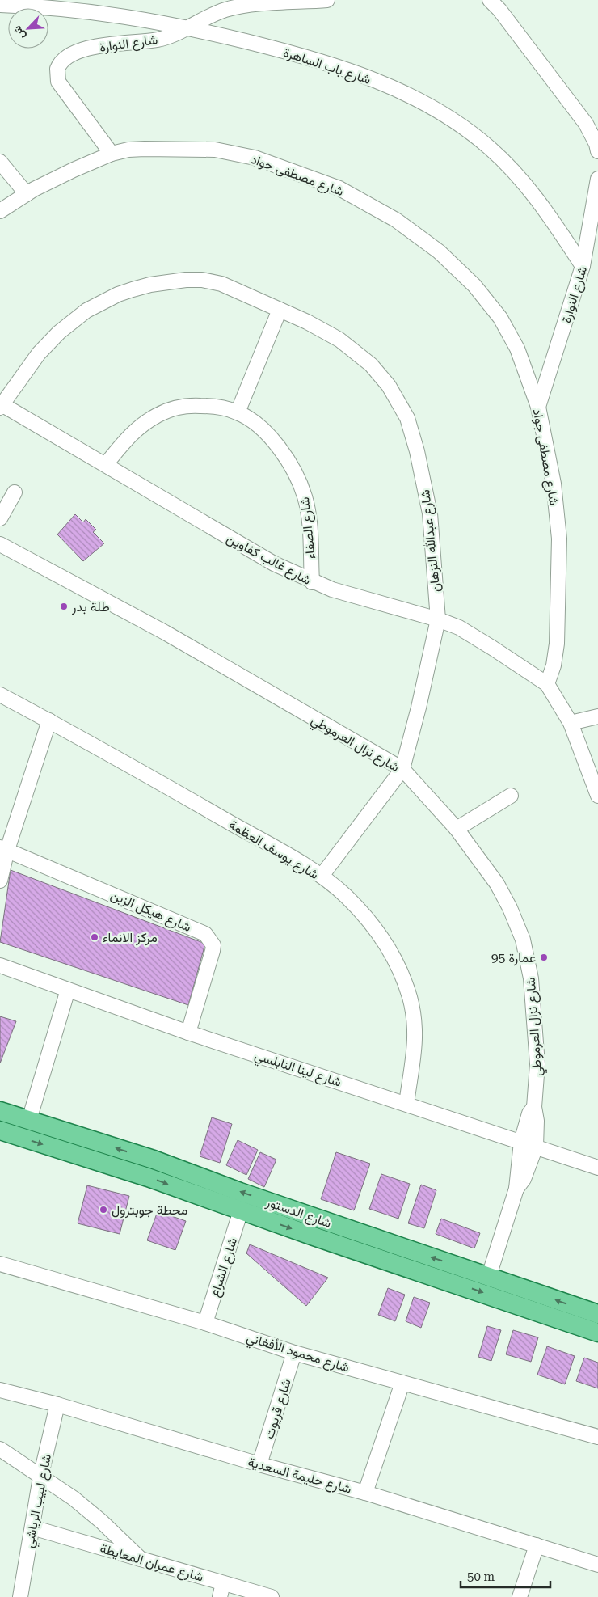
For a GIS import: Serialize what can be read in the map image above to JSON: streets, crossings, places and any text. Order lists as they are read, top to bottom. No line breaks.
{"streets":{"main road":["شارع الدستور"],"street":["شارع النوارة","شارع باب الساهرة","شارع مصطفى جواد","شارع الصفاء","شارع عبدالله النزهان","شارع غالب كفاوين","شارع نزال العرموطي","شارع يوسف العظمة","شارع هيكل الزبن","شارع لينا النابلسي","شارع الشراع","شارع محمود الأفغاني","شارع قريوت","شارع حليمة السعدية","شارع لبيب الرياشي","شارع عمران المعايطة"]},"crossings":[["شارع النوارة","شارع باب الساهرة"],["شارع النوارة","شارع مصطفى جواد"],["شارع مصطفى جواد","شارع غالب كفاوين"],["شارع الصفاء","شارع غالب كفاوين"],["شارع عبدالله النزهان","شارع غالب كفاوين"],["شارع عبدالله النزهان","شارع نزال العرموطي"],["شارع عبدالله النزهان","شارع يوسف العظمة"],["شارع نزال العرموطي","شارع لينا النابلسي"],["شارع نزال العرموطي","شارع الدستور"],["شارع يوسف العظمة","شارع لينا النابلسي"],["شارع هيكل الزبن","شارع لينا النابلسي"],["شارع الدستور","شارع الشراع"],["شارع الشراع","شارع محمود الأفغاني"],["شارع محمود الأفغاني","شارع قريوت"],["شارع قريوت","شارع حليمة السعدية"],["شارع حليمة السعدية","شارع لبيب الرياشي"],["شارع لبيب الرياشي","شارع عمران المعايطة"]],"places":["طلة بدر","مركز الانماء","عمارة 95","محطة جوبترول"],"scale_bar":"50 m","north":"bottom left"}
